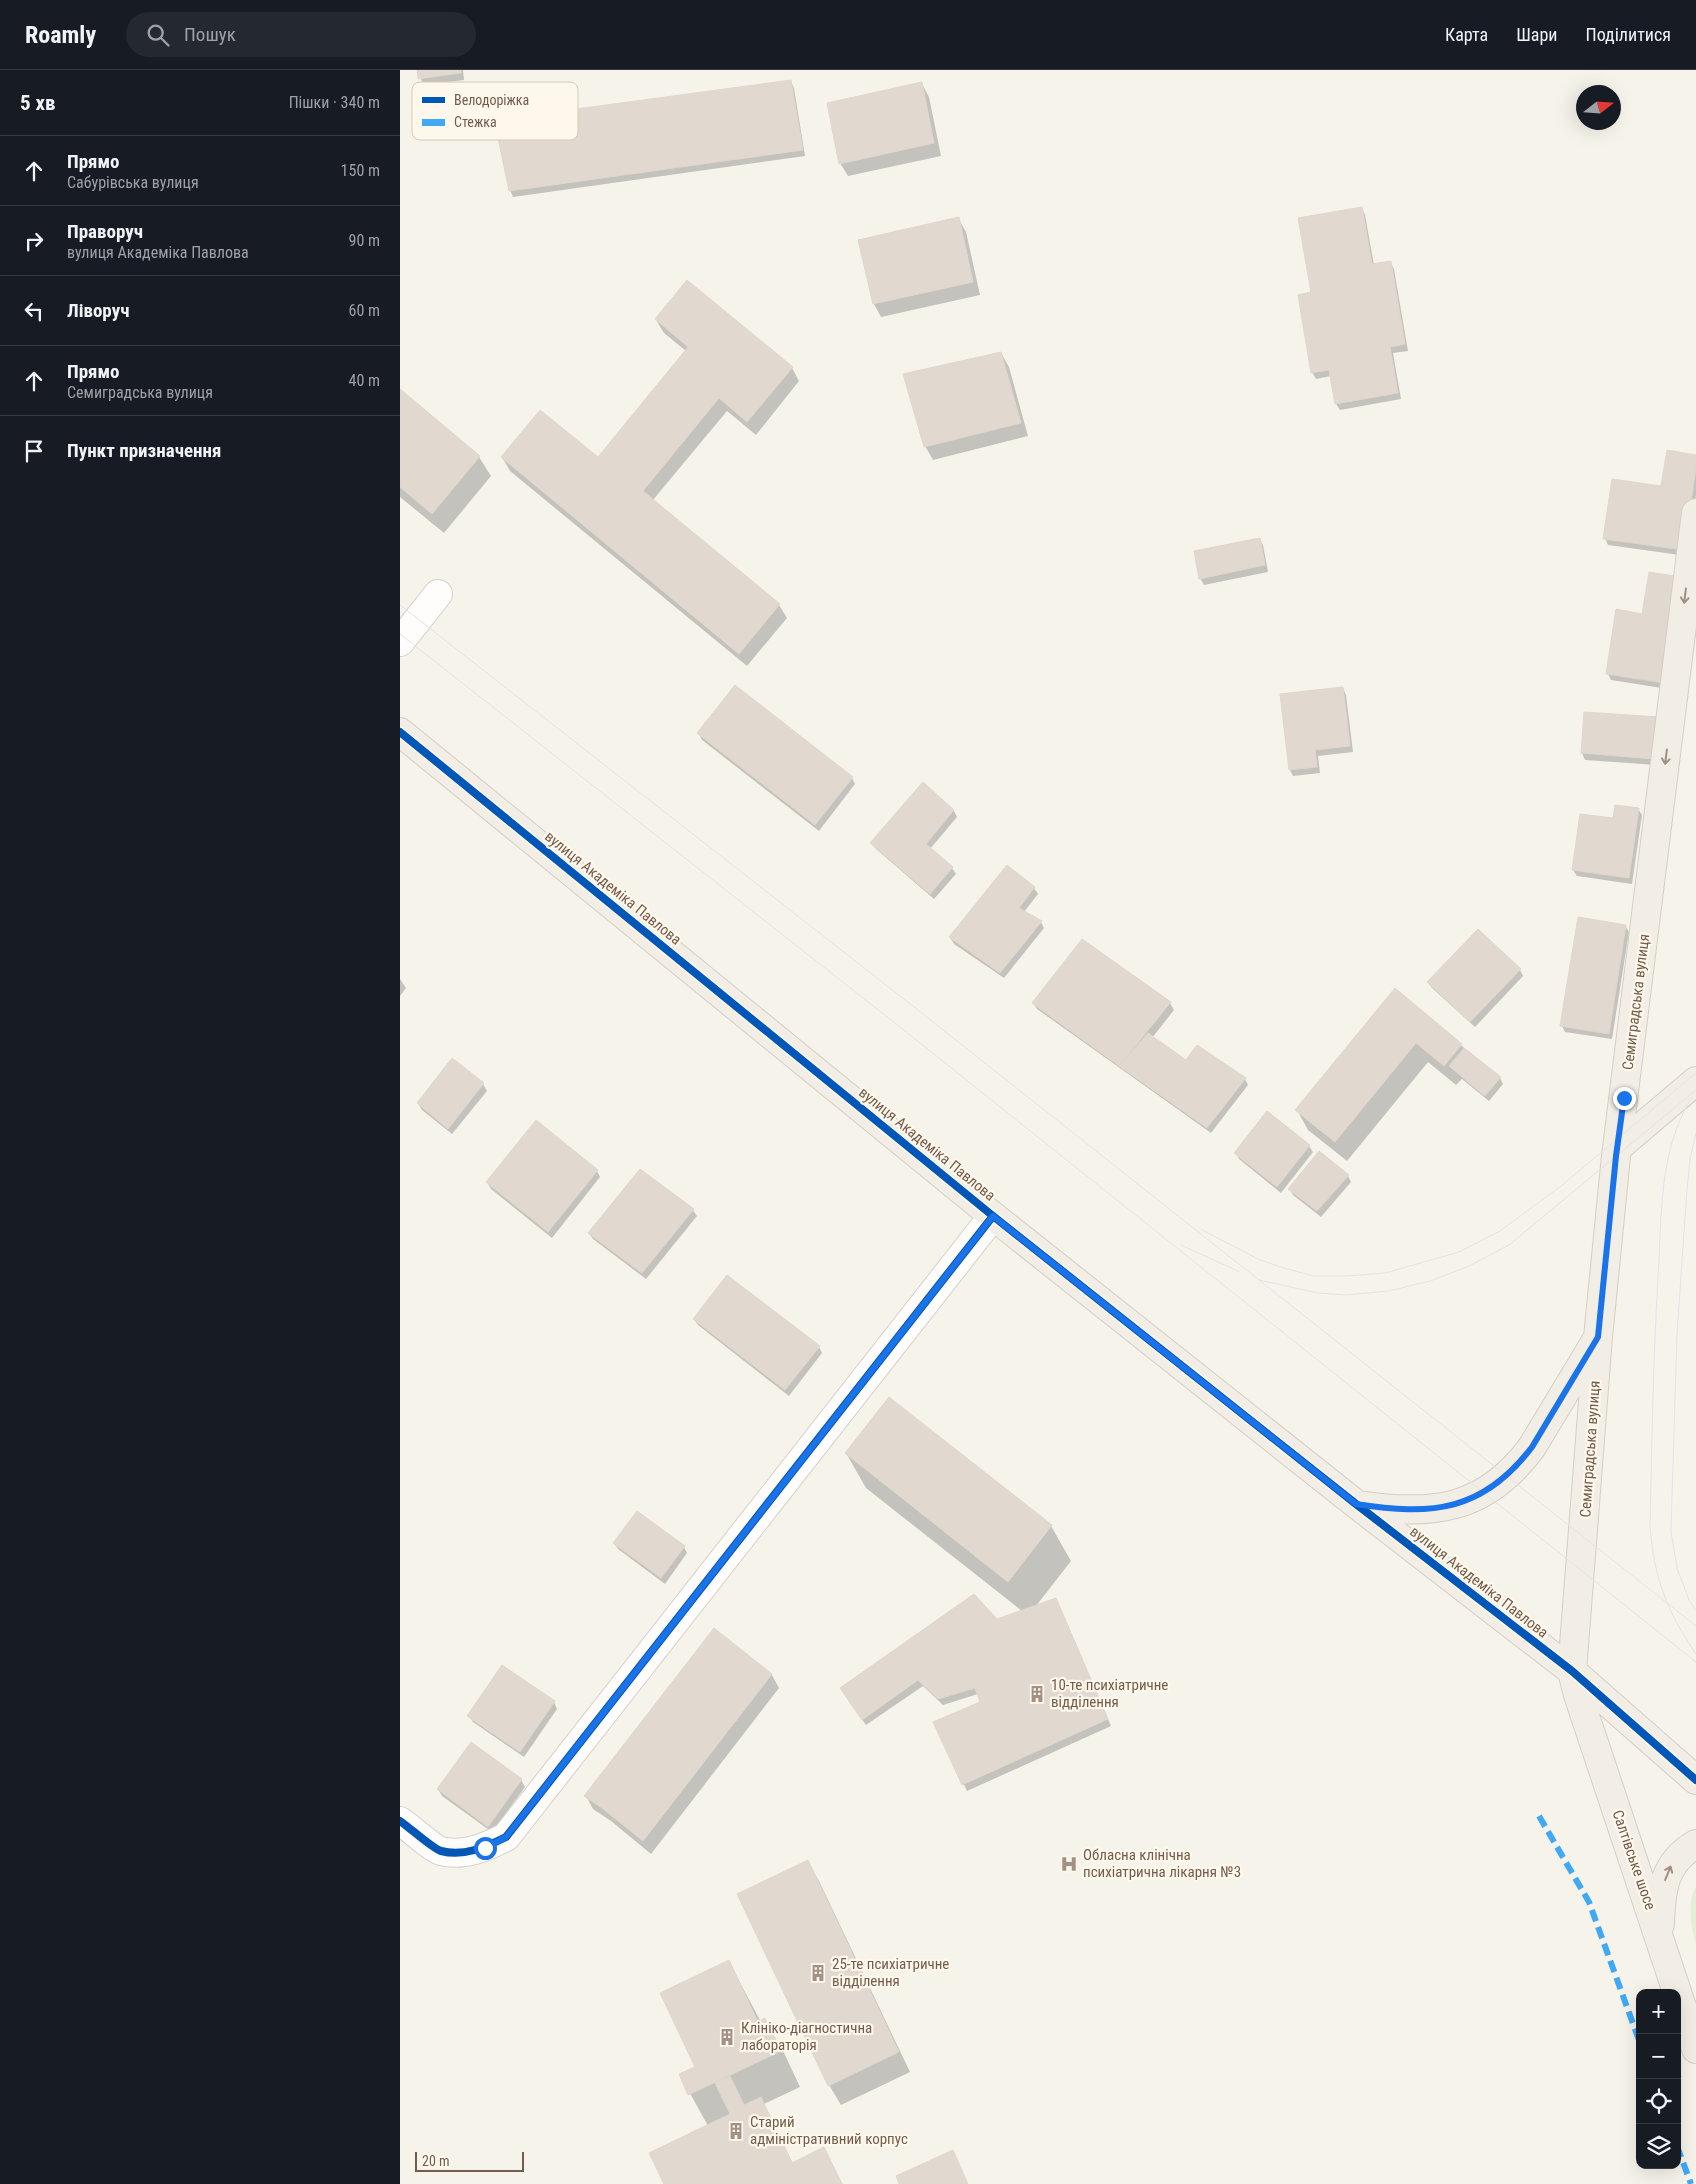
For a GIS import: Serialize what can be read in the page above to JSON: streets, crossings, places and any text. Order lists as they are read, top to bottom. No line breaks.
{"streets":{"main road":["вулиця Академіка Павлова","Семиградська вулиця","Салтівське шосе"]},"crossings":[["вулиця Академіка Павлова","Семиградська вулиця"],["вулиця Академіка Павлова","Салтівське шосе"],["Семиградська вулиця","Салтівське шосе"]],"one_way":["Семиградська вулиця"],"places":{"building":["10-те психіатричне відділення","25-те психіатричне відділення","Клініко-діагностична лабораторія","Старий адміністративний корпус"],"hospital":["Обласна клінічна психіатрична лікарня №3"]},"legend":["Велодоріжка","Стежка"],"scale_bar":"20 m","north":"right","page":{"header":"Roamly","search":"Пошук","nav":["Карта","Шари","Поділитися"],"heading":["5 хв","Пішки · 340 m"],"list":[["Прямо","Сабурівська вулиця","150 m"],["Праворуч","вулиця Академіка Павлова","90 m"],["Ліворуч","60 m"],["Прямо","Семиградська вулиця","40 m"],"Пункт призначення"],"map_buttons":["+","−"],"scale":"20 m"}}
